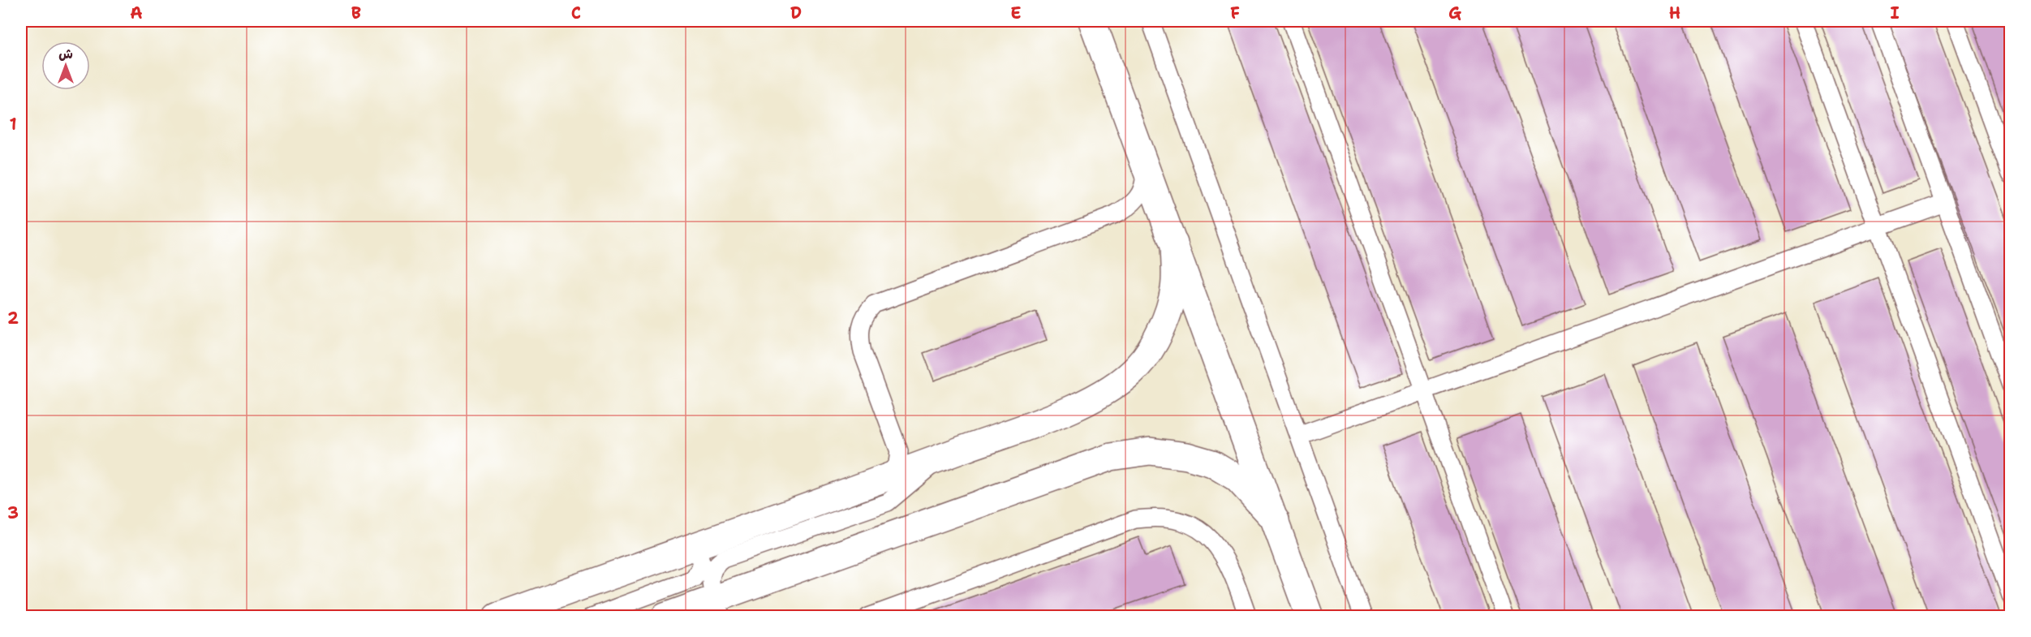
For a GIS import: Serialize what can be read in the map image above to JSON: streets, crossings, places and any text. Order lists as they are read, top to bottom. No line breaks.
{"north":"top","grid":{"columns":["A","B","C","D","E","F","G","H","I"],"rows":["1","2","3"]}}
